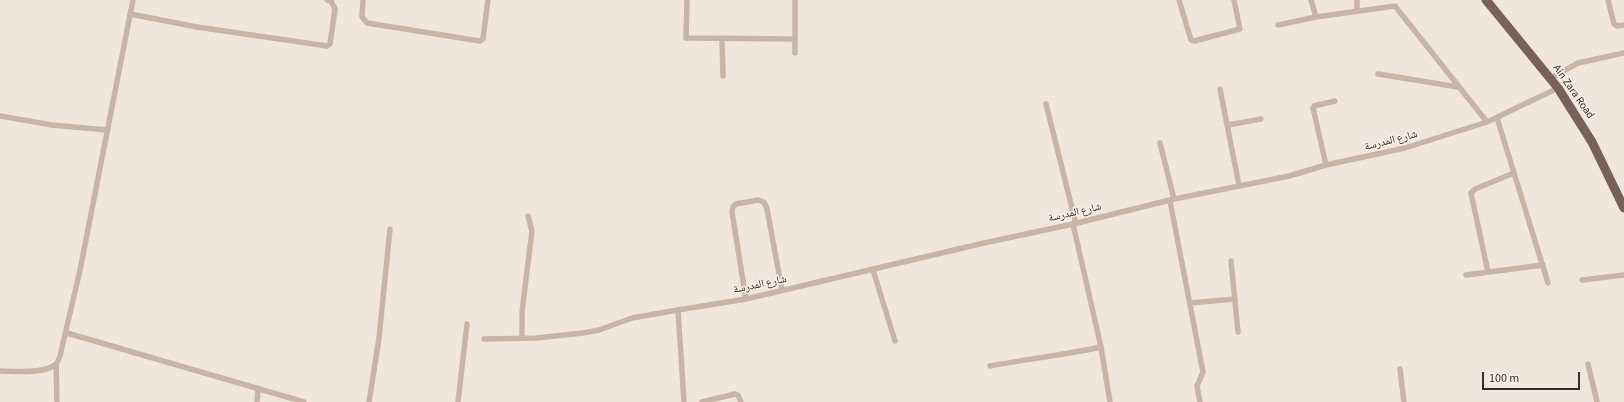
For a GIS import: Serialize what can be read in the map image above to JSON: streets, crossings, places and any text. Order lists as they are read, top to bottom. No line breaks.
{"streets":{"main road":["Ain Zara Road"],"street":["شارع المدرسة"]},"crossings":[["Ain Zara Road","شارع المدرسة"]],"scale_bar":"100 m"}
